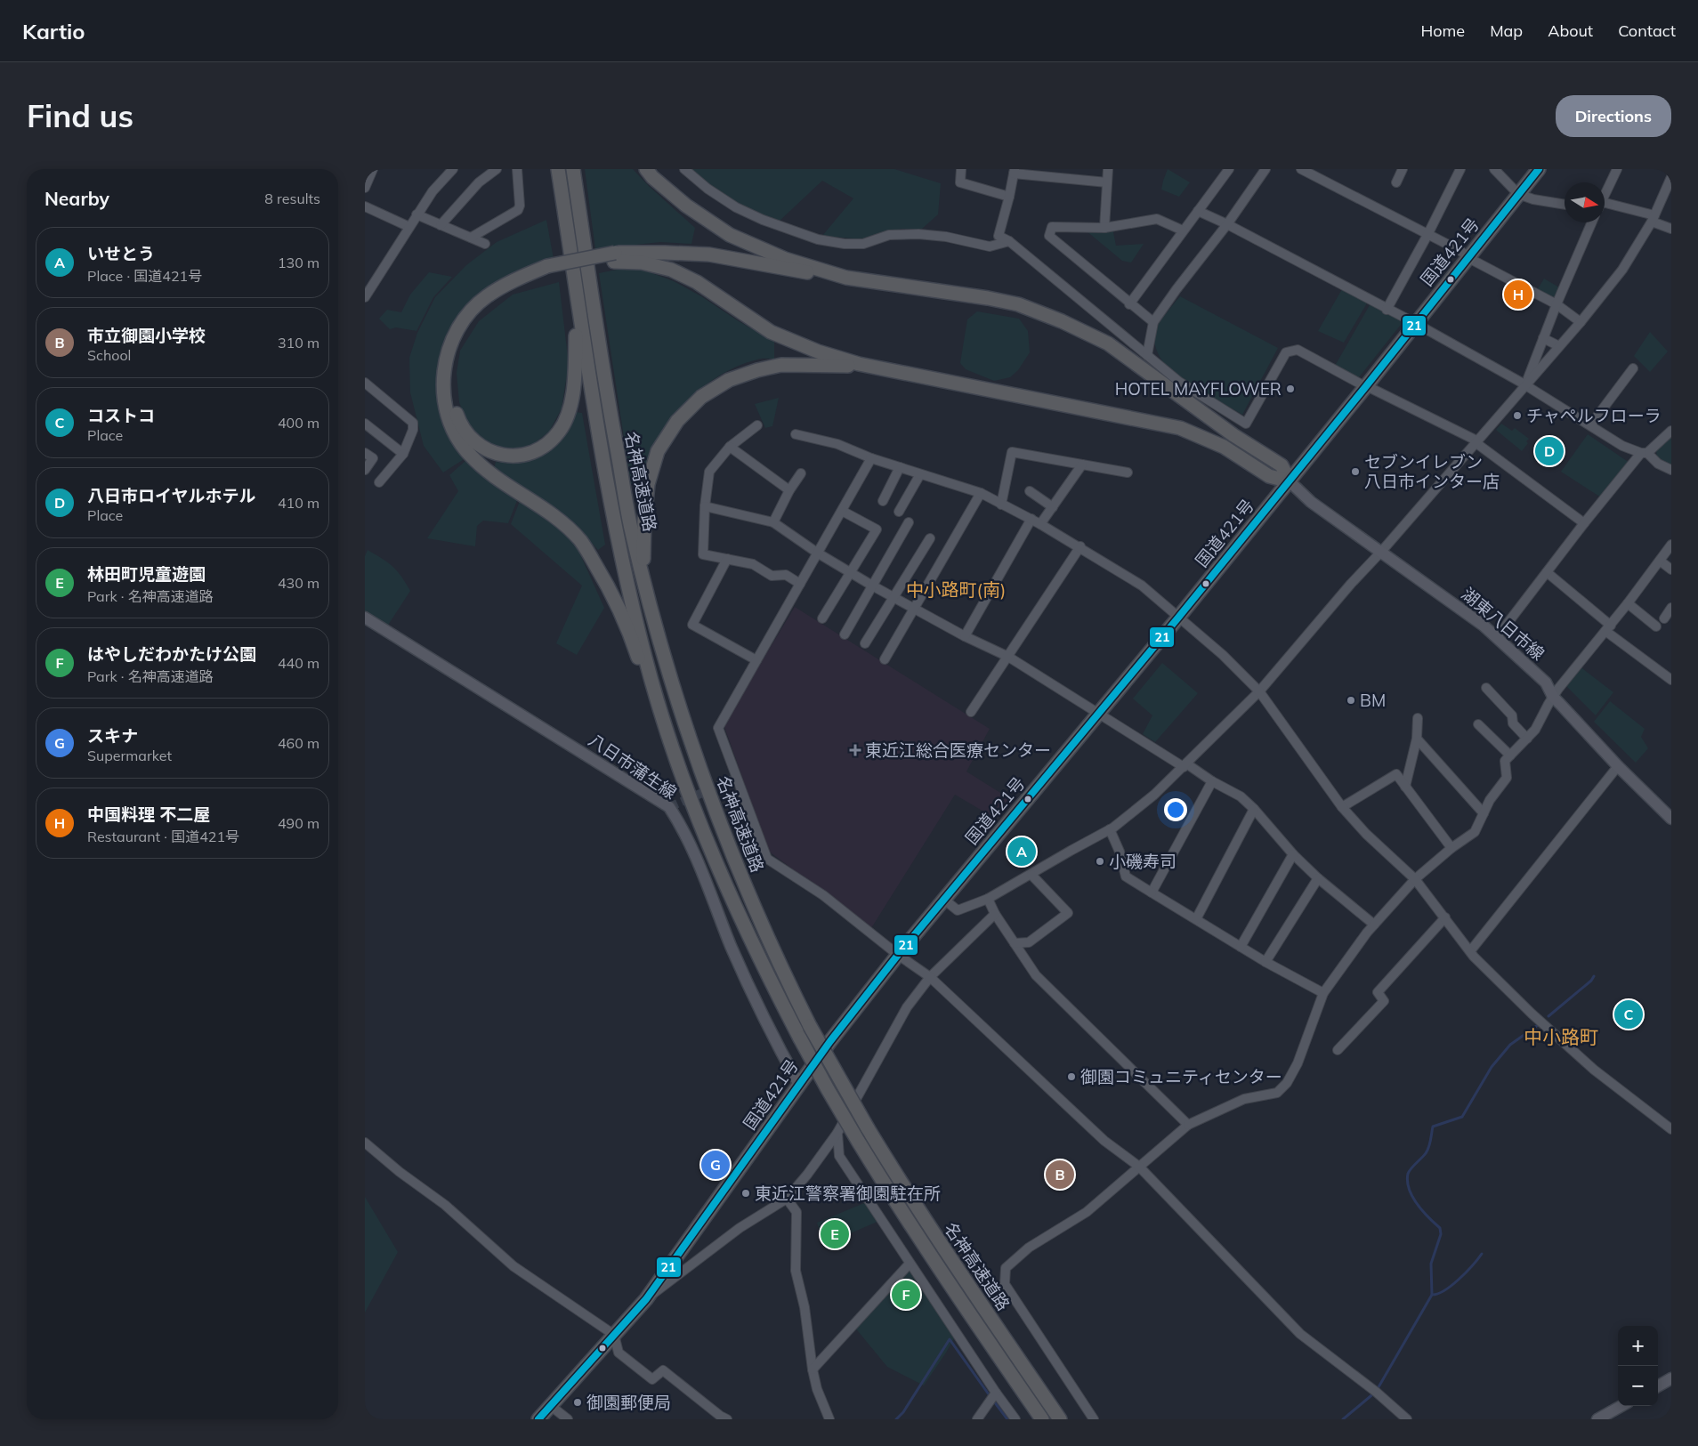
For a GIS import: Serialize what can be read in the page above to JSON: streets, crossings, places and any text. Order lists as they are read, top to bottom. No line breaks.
{"streets":{"highway":["国道421号","名神高速道路"],"main road":["湖東八日市線","八日市蒲生線"]},"crossings":[["国道421号","湖東八日市線"],["国道421号","八日市蒲生線"]],"districts":["中小路町(南)","中小路町"],"places":{"other":["HOTEL MAYFLOWER","チャペルフローラ","セブンイレブン 八日市インター店","BM","小磯寿司","御園コミュニティセンター","東近江警察署御園駐在所","御園郵便局"],"health":["東近江総合医療センター"]},"lines":["transit line 21"],"north":"right","page":{"header":"Kartio","nav":["Home","Map","About","Contact"],"buttons":"Directions","title":"Find us","heading":["Nearby","8 results"],"list":[{"mark":"A","name":"いせとう","note":"Place · 国道421号","value":"130 m"},{"mark":"B","name":"市立御園小学校","note":"School","value":"310 m"},{"mark":"C","name":"コストコ","note":"Place","value":"400 m"},{"mark":"D","name":"八日市ロイヤルホテル","note":"Place","value":"410 m"},{"mark":"E","name":"林田町児童遊園","note":"Park · 名神高速道路","value":"430 m"},{"mark":"F","name":"はやしだわかたけ公園","note":"Park · 名神高速道路","value":"440 m"},{"mark":"G","name":"スキナ","note":"Supermarket","value":"460 m"},{"mark":"H","name":"中国料理 不二屋","note":"Restaurant · 国道421号","value":"490 m"}],"pins":["H","D","A","C","G","B","E","F"],"map_buttons":["+","−"]}}
